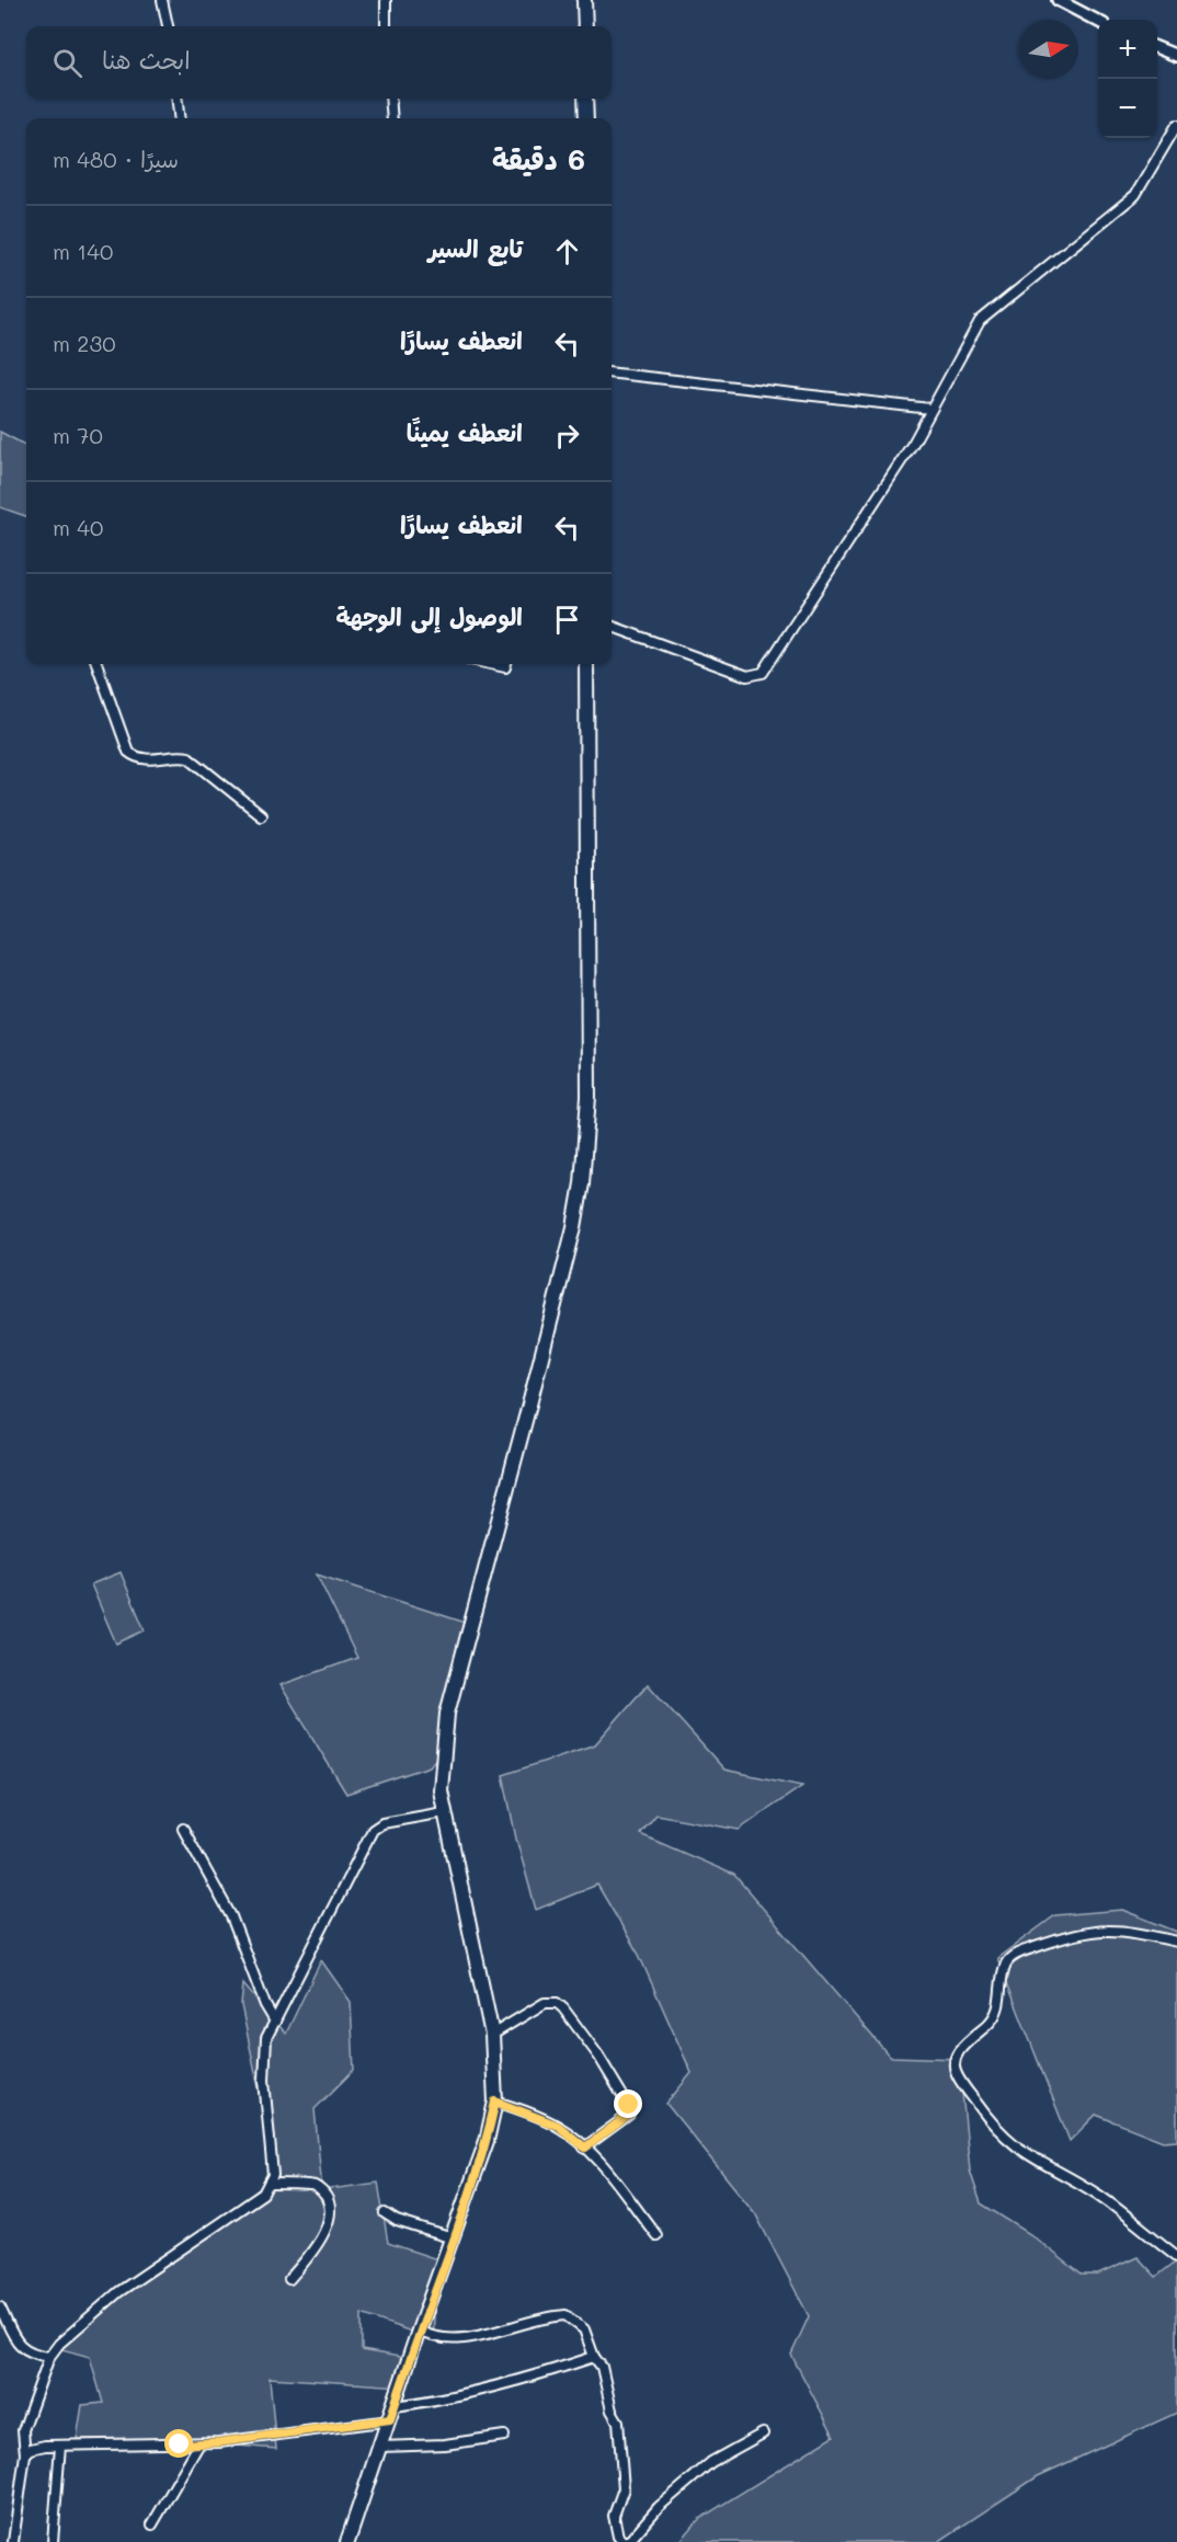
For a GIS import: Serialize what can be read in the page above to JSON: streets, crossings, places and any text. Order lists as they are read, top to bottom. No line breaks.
{"north":"right","page":{"map_buttons":["+","−"],"search":"ابحث هنا","heading":["6 دقيقة","سيرًا · 480 m"],"list":[["تابع السير","140 m"],["انعطف يسارًا","230 m"],["انعطف يمينًا","70 m"],["انعطف يسارًا","40 m"],"الوصول إلى الوجهة"]}}
